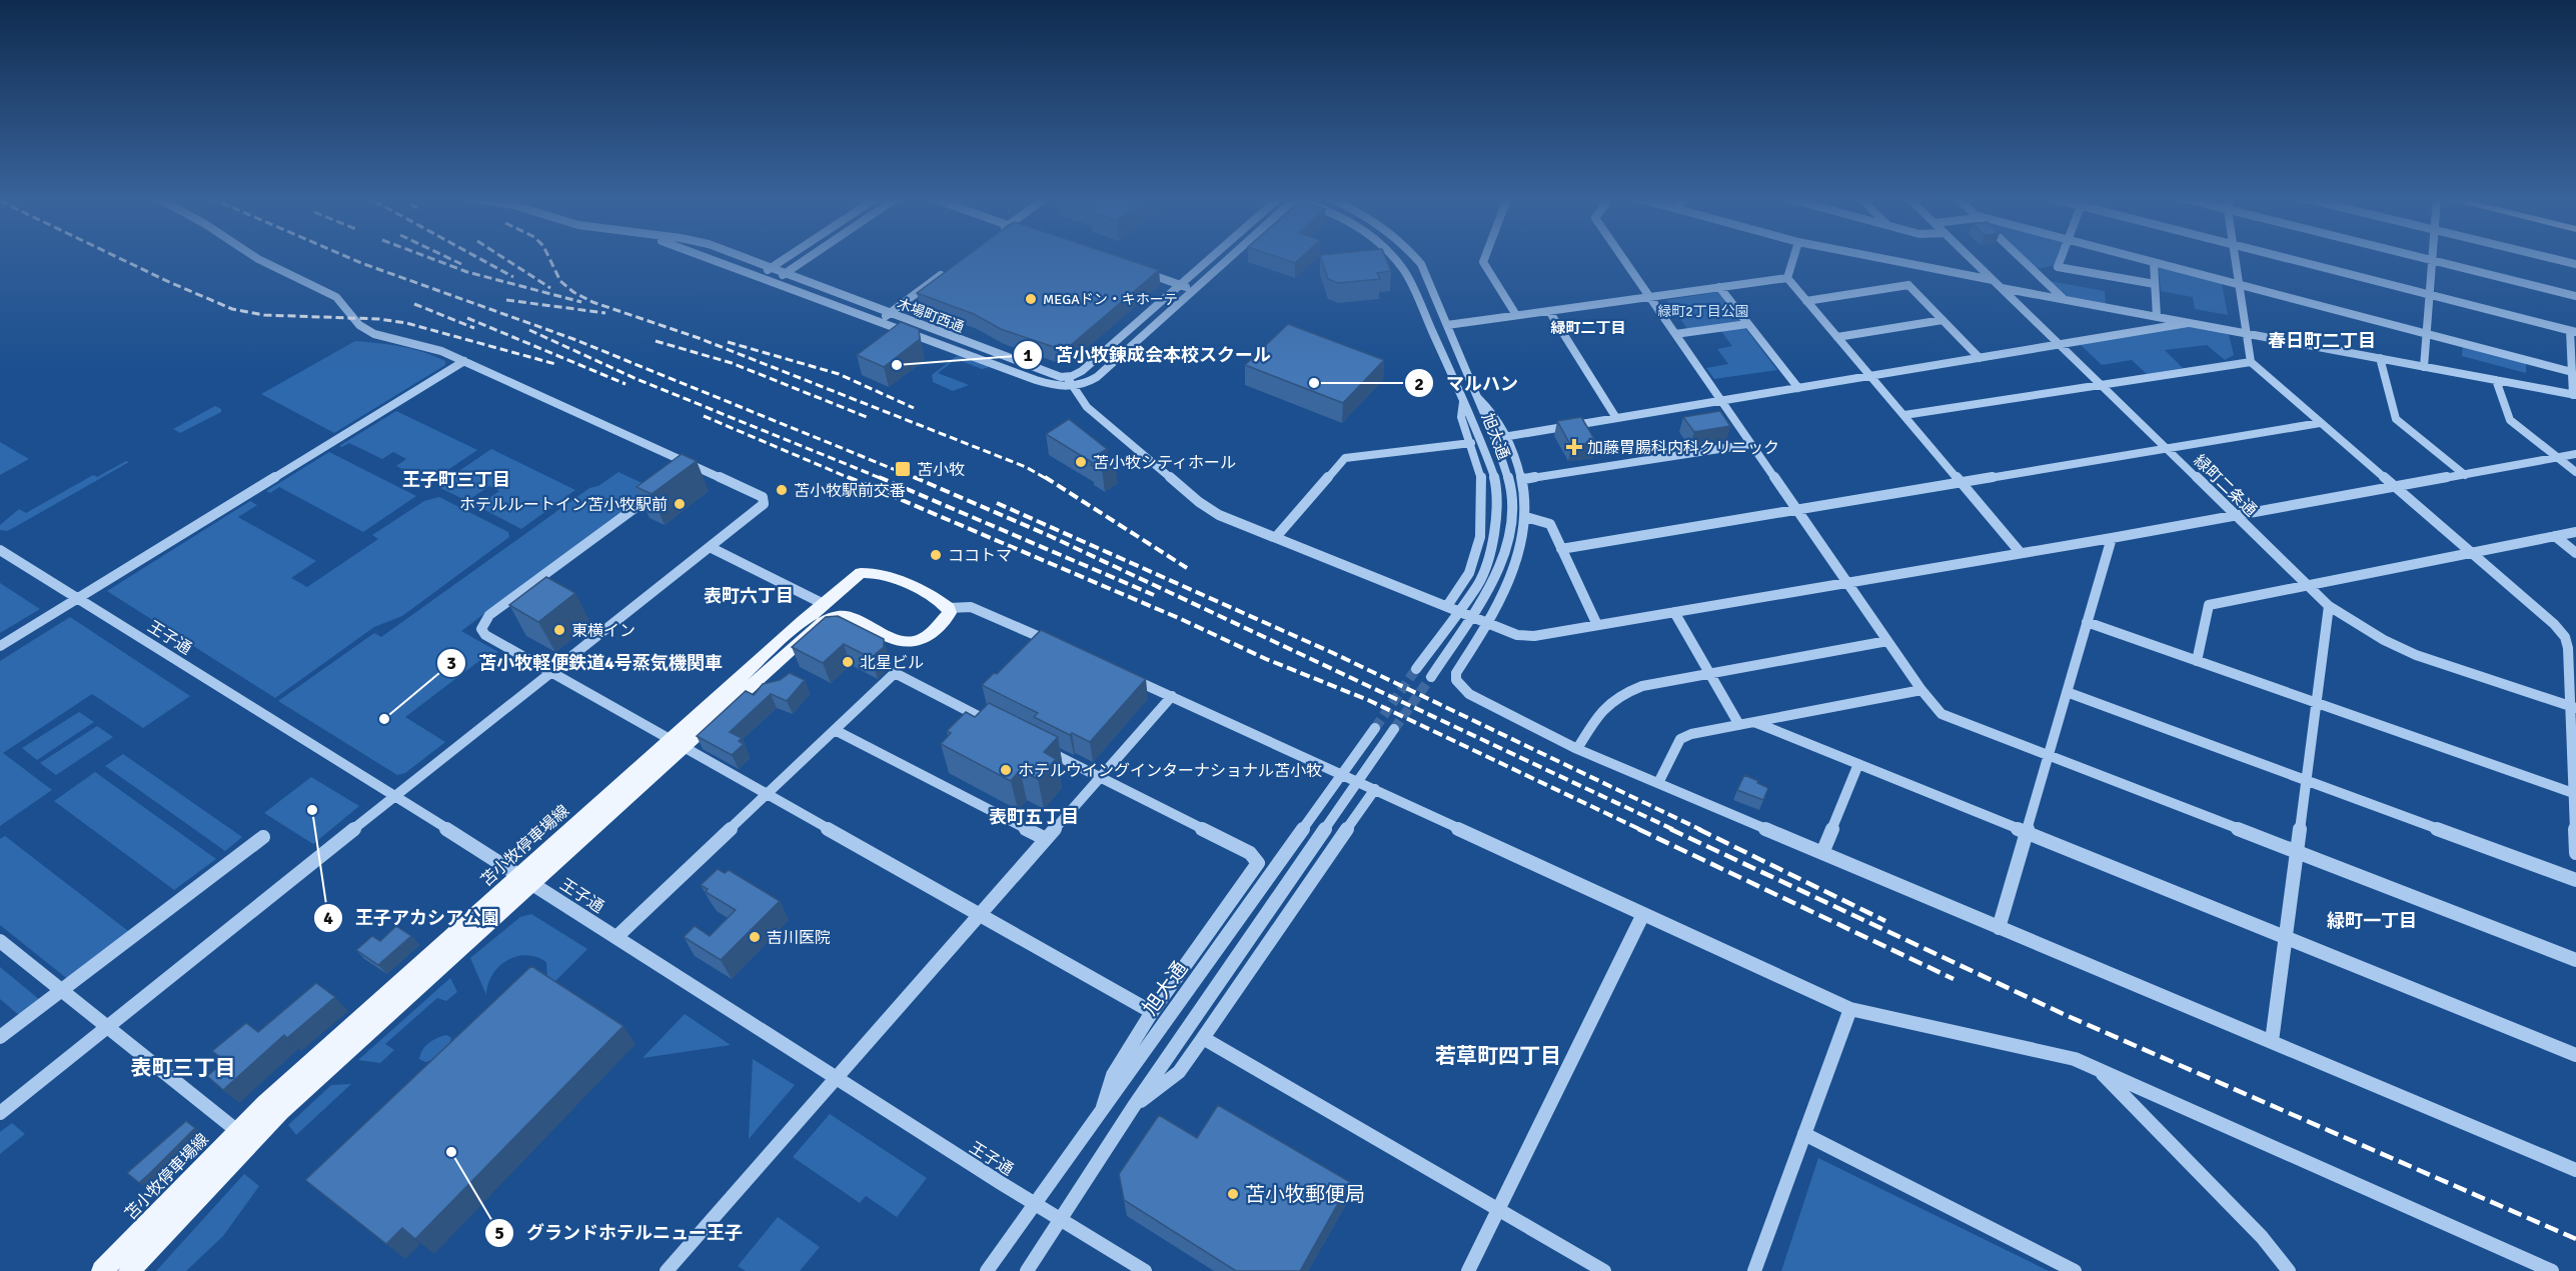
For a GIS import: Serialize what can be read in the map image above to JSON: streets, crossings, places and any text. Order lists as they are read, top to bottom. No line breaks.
{"streets":{"main road":["苫小牧停車場線"],"street":["木場町西通","旭大通","緑町二条通","王子通"]},"crossings":[["旭大通","王子通"],["王子通","苫小牧停車場線"]],"districts":["緑町二丁目","春日町二丁目","王子町三丁目","表町六丁目","表町五丁目","緑町一丁目","若草町四丁目","表町三丁目"],"parks":["緑町2丁目公園"],"places":{"other":["MEGAドン・キホーテ","苫小牧錬成会本校スクール","マルハン","苫小牧シティホール","苫小牧駅前交番","ホテルルートイン苫小牧駅前","ココトマ","東横イン","北星ビル","苫小牧軽便鉄道4号蒸気機関車","ホテルウイングインターナショナル苫小牧","王子アカシア公園","吉川医院","グランドホテルニュー王子","苫小牧郵便局"],"health":["加藤胃腸科内科クリニック"],"transit":["苫小牧"]}}
